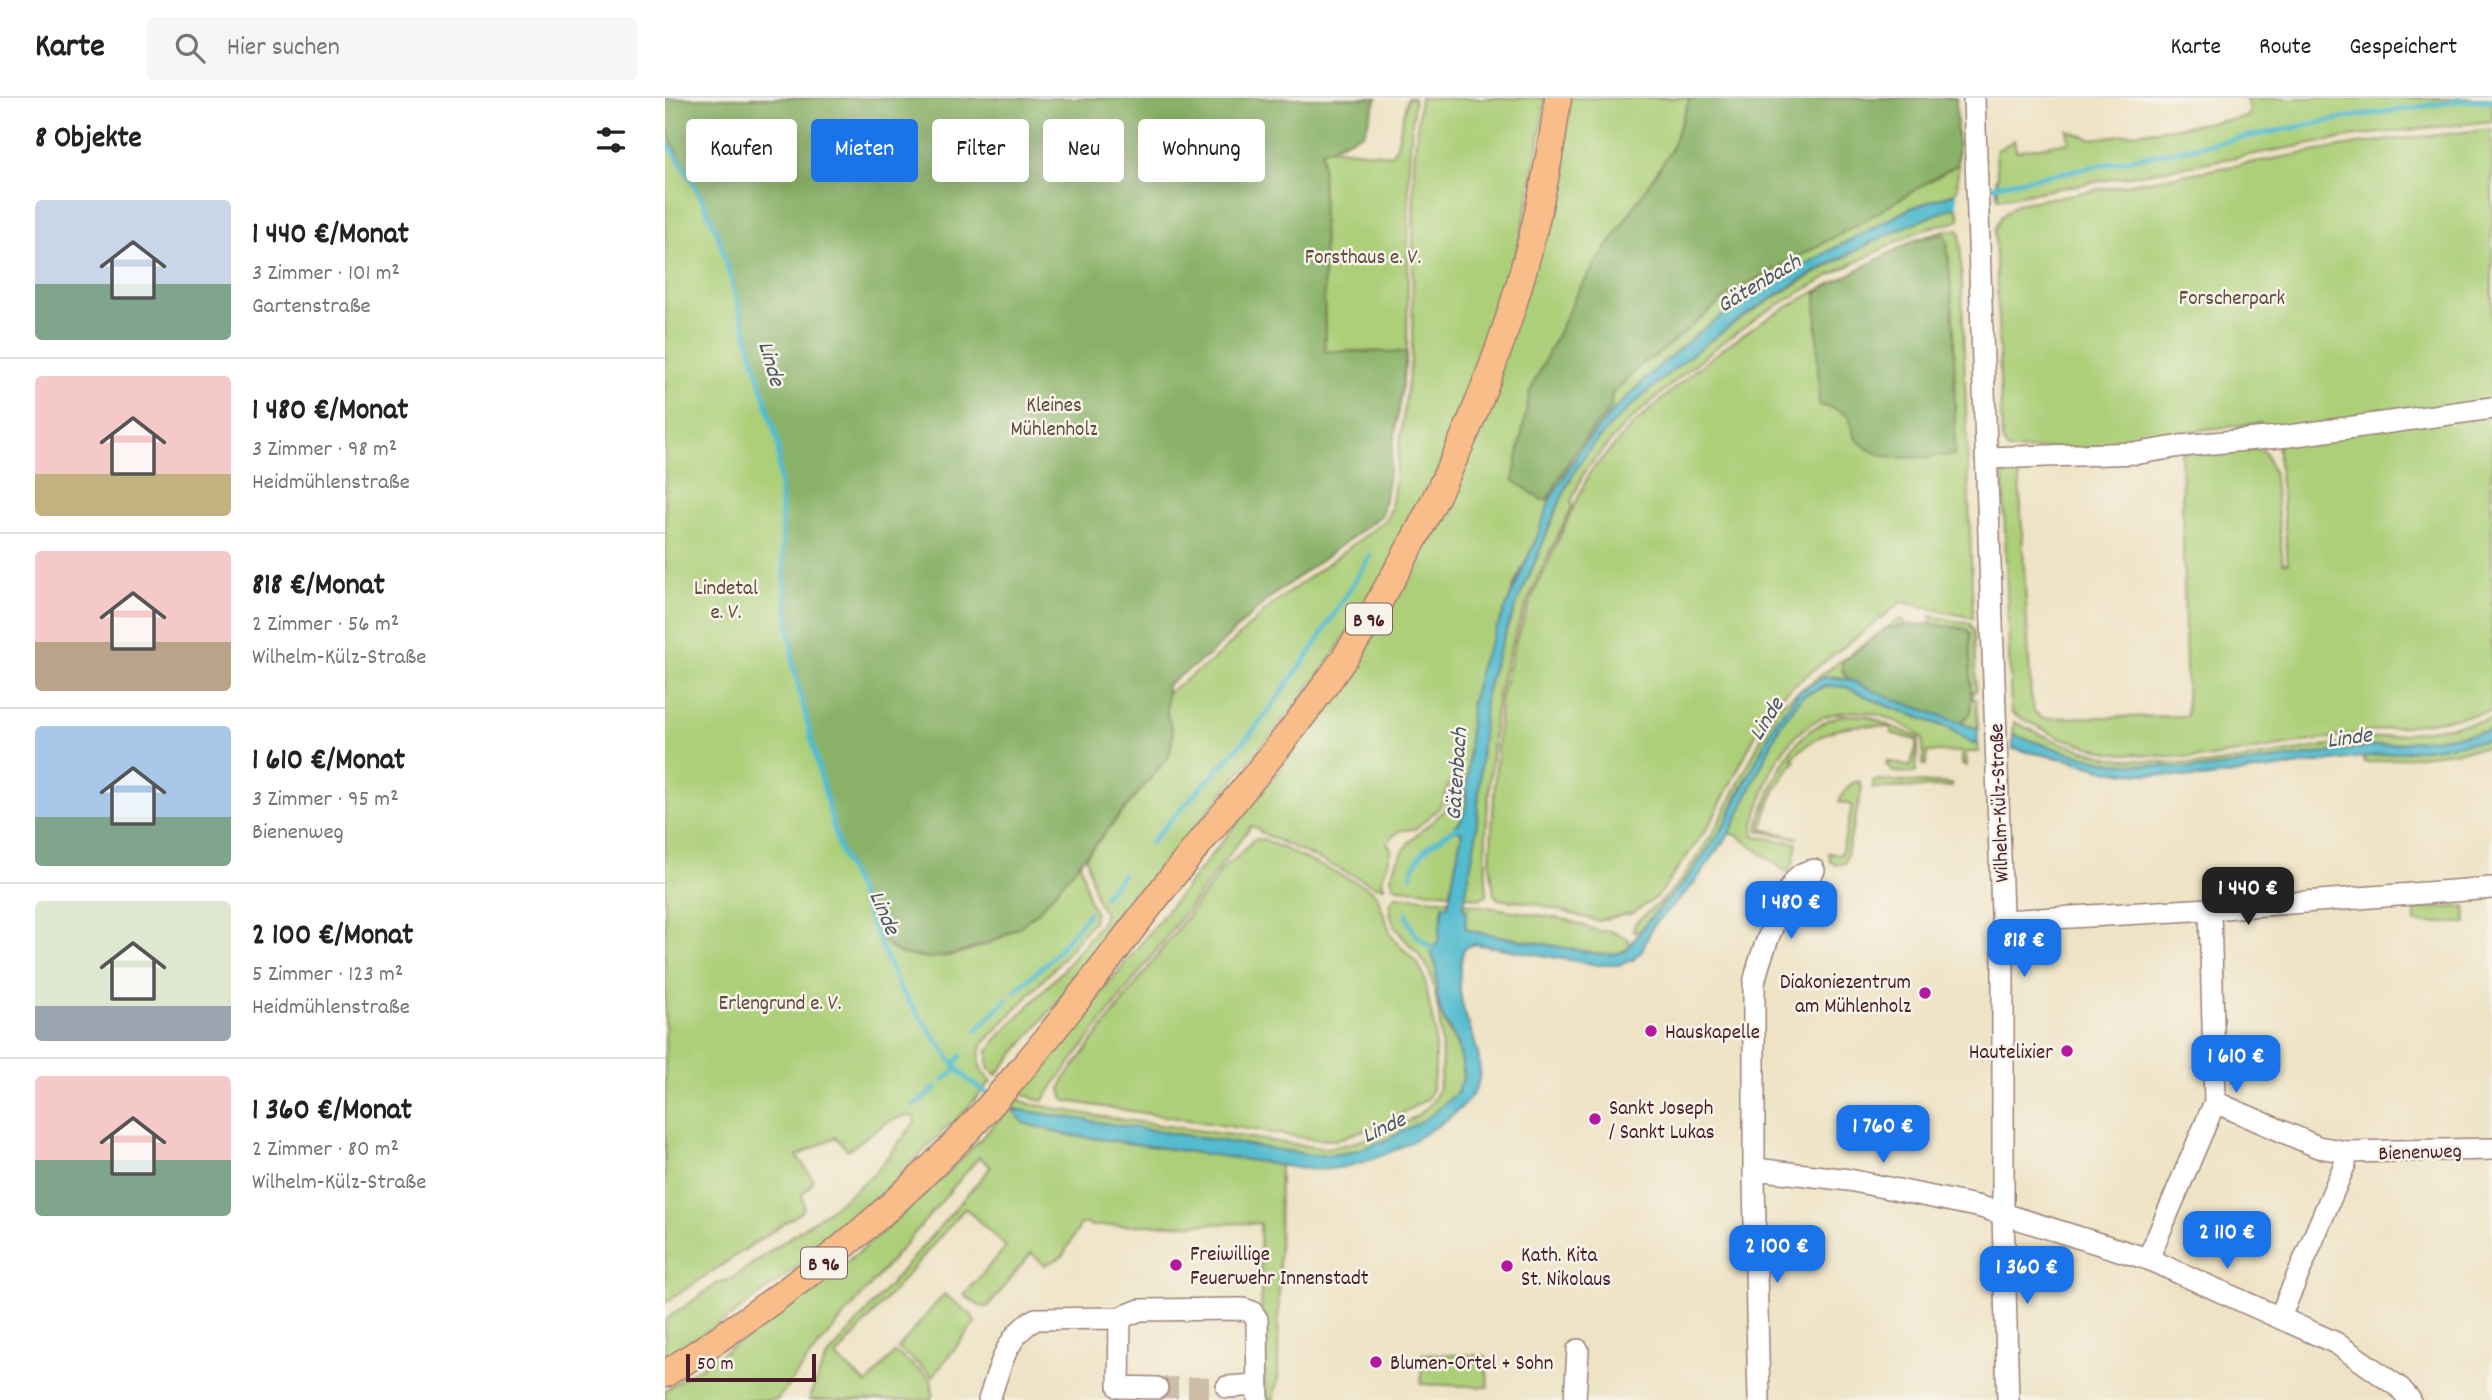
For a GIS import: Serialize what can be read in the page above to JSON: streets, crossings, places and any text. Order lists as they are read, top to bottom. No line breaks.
{"streets":{"main road":["B 96"],"street":["Wilhelm-Külz-Straße","Bienenweg"]},"water":["Gätenbach","Linde"],"parks":["Forsthaus e. V.","Forscherpark","Kleines Mühlenholz","Lindetal e. V.","Erlengrund e. V."],"places":["Diakoniezentrum am Mühlenholz","Hauskapelle","Hautelixier","Sankt Joseph / Sankt Lukas","Freiwillige Feuerwehr Innenstadt","Kath. Kita St. Nikolaus","Blumen-Ortel + Sohn"],"scale_bar":"50 m","page":{"header":"Karte","search":"Hier suchen","nav":["Karte","Route","Gespeichert"],"heading":"8 Objekte","chip":["Kaufen","Mieten","Filter","Neu","Wohnung"],"list":[{"name":"1 440 €/Monat","note":"3 Zimmer · 101 m² · Gartenstraße"},{"name":"1 480 €/Monat","note":"3 Zimmer · 98 m² · Heidmühlenstraße"},{"name":"818 €/Monat","note":"2 Zimmer · 56 m² · Wilhelm-Külz-Straße"},{"name":"1 610 €/Monat","note":"3 Zimmer · 95 m² · Bienenweg"},{"name":"2 100 €/Monat","note":"5 Zimmer · 123 m² · Heidmühlenstraße"},{"name":"1 360 €/Monat","note":"2 Zimmer · 80 m² · Wilhelm-Külz-Straße"}],"price":["1 440 €","1 480 €","818 €","1 610 €","1 760 €","2 110 €","2 100 €","1 360 €"],"scale":"50 m"}}
